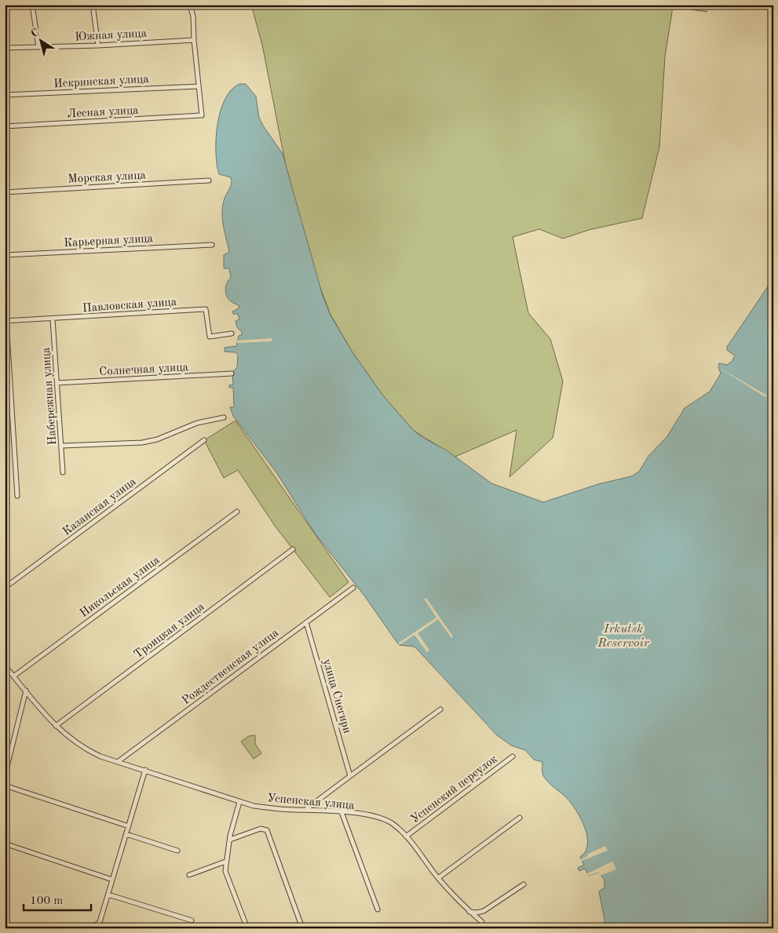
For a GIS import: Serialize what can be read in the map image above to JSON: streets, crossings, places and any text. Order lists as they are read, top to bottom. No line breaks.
{"streets":{"street":["Южная улица","Искринская улица","Лесная улица","Морская улица","Карьерная улица","Павловская улица","Солнечная улица","Набережная улица","Казанская улица","Никольская улица","Троицкая улица","Рождественская улица","улица Снегири","Успенский переулок","Успенская улица"]},"crossings":[["Искринская улица","Лесная улица"],["Павловская улица","Набережная улица"],["Солнечная улица","Набережная улица"],["Никольская улица","Успенская улица"],["Троицкая улица","Успенская улица"],["Рождественская улица","улица Снегири"],["Рождественская улица","Успенская улица"],["Успенский переулок","Успенская улица"]],"water":["Irkutsk Reservoir"],"scale_bar":"100 m","north":"top left"}
